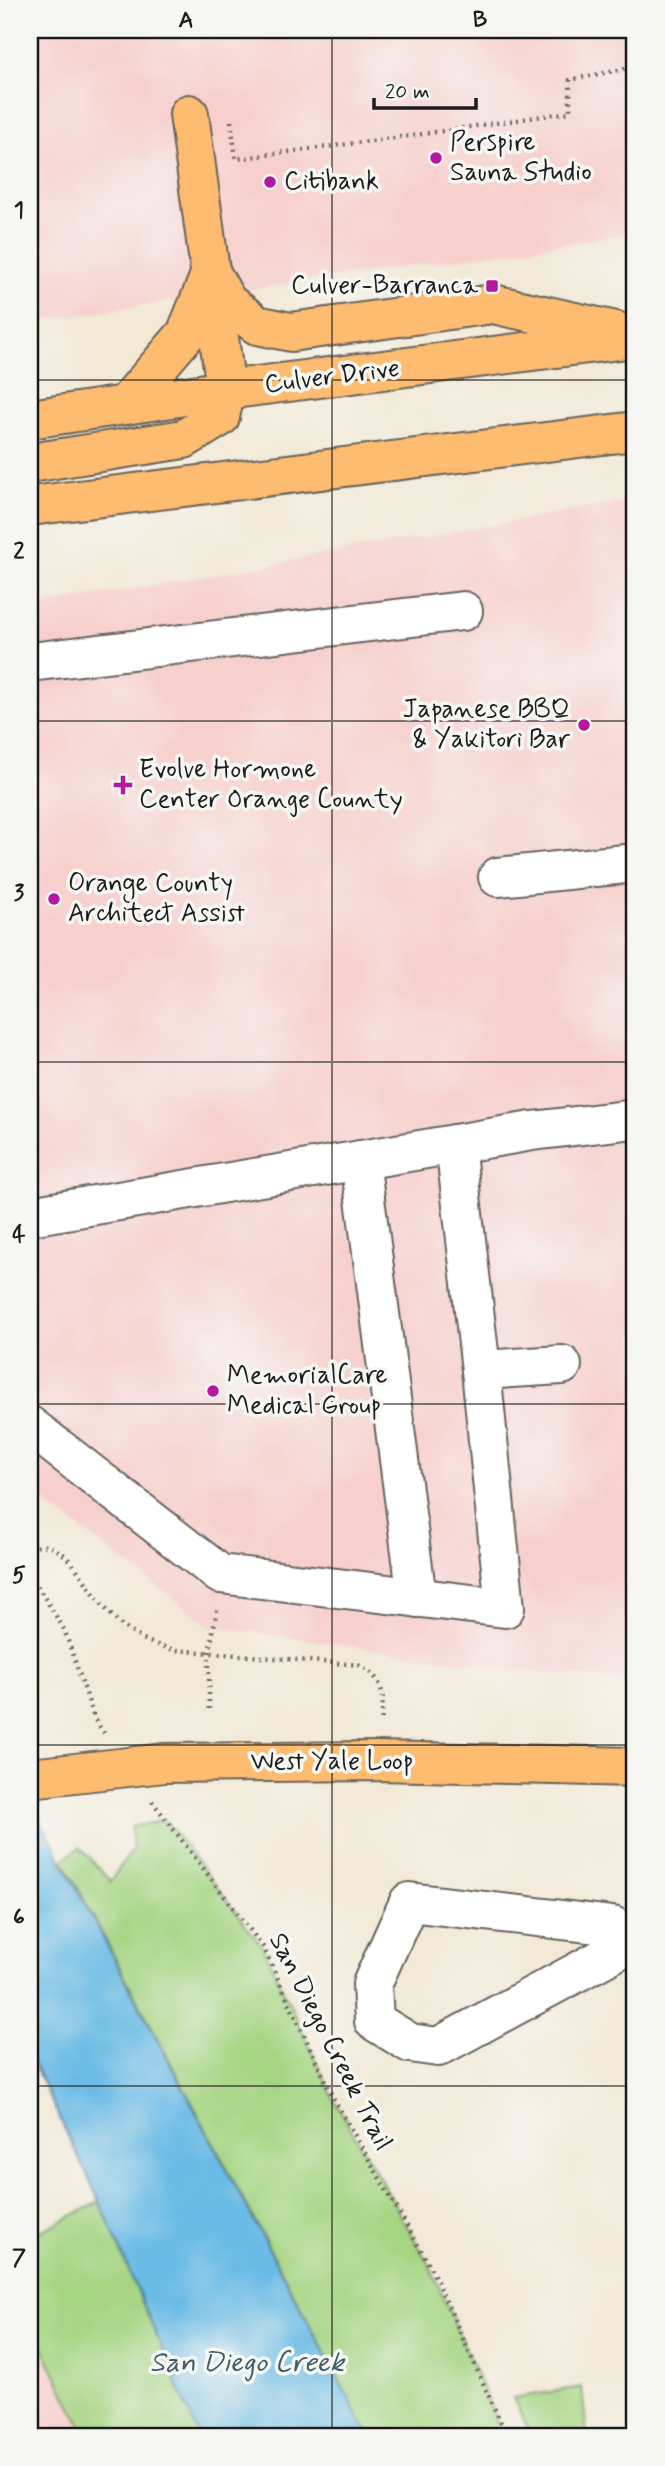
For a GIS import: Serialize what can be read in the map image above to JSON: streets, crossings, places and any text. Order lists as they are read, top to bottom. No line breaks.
{"streets":{"main road":["Culver Drive","West Yale Loop"],"path":["San Diego Creek Trail"]},"water":["San Diego Creek"],"places":{"other":["Perspire Sauna Studio","Citibank","Japanese BBQ & Yakitori Bar","Orange County Architect Assist","MemorialCare Medical Group"],"transit":["Culver-Barranca"],"health":["Evolve Hormone Center Orange County"]},"scale_bar":"20 m","grid":{"columns":["A","B"],"rows":["1","2","3","4","5","6","7"]}}
